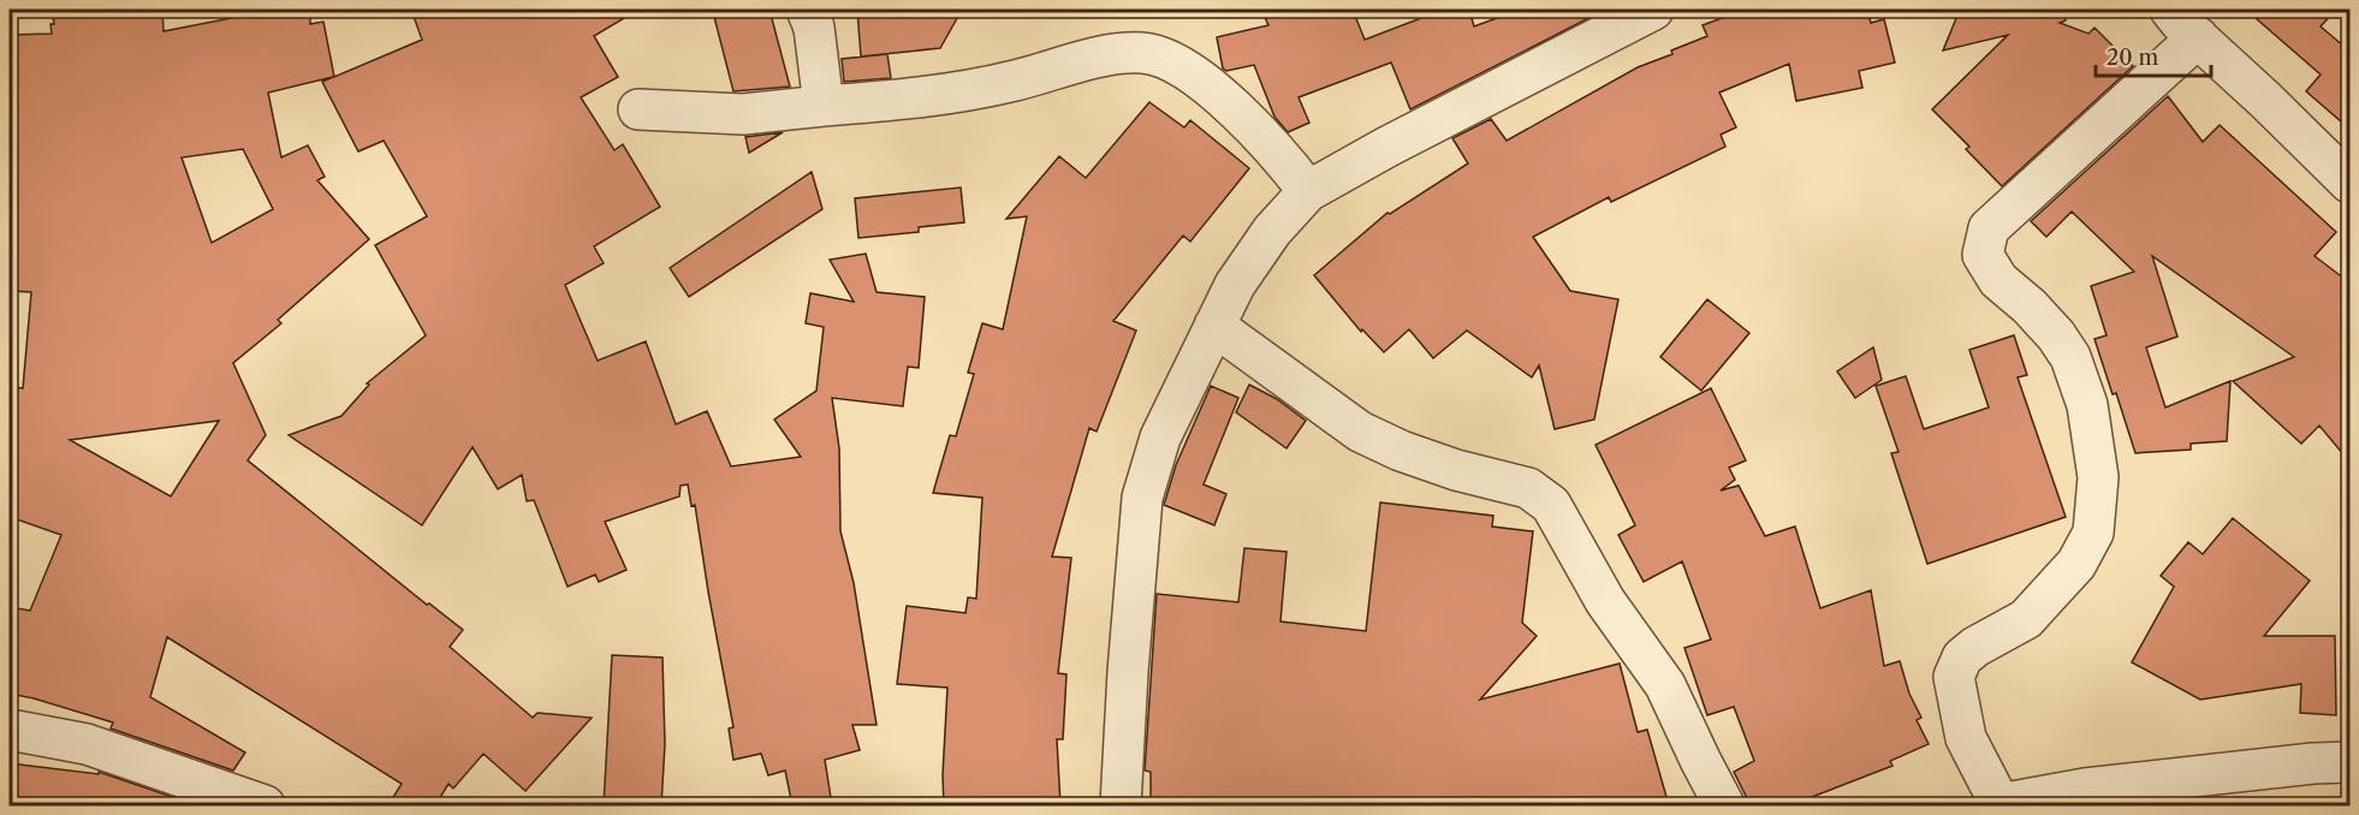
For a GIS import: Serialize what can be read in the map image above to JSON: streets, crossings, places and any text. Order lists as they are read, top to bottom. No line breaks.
{"scale_bar":"20 m"}
